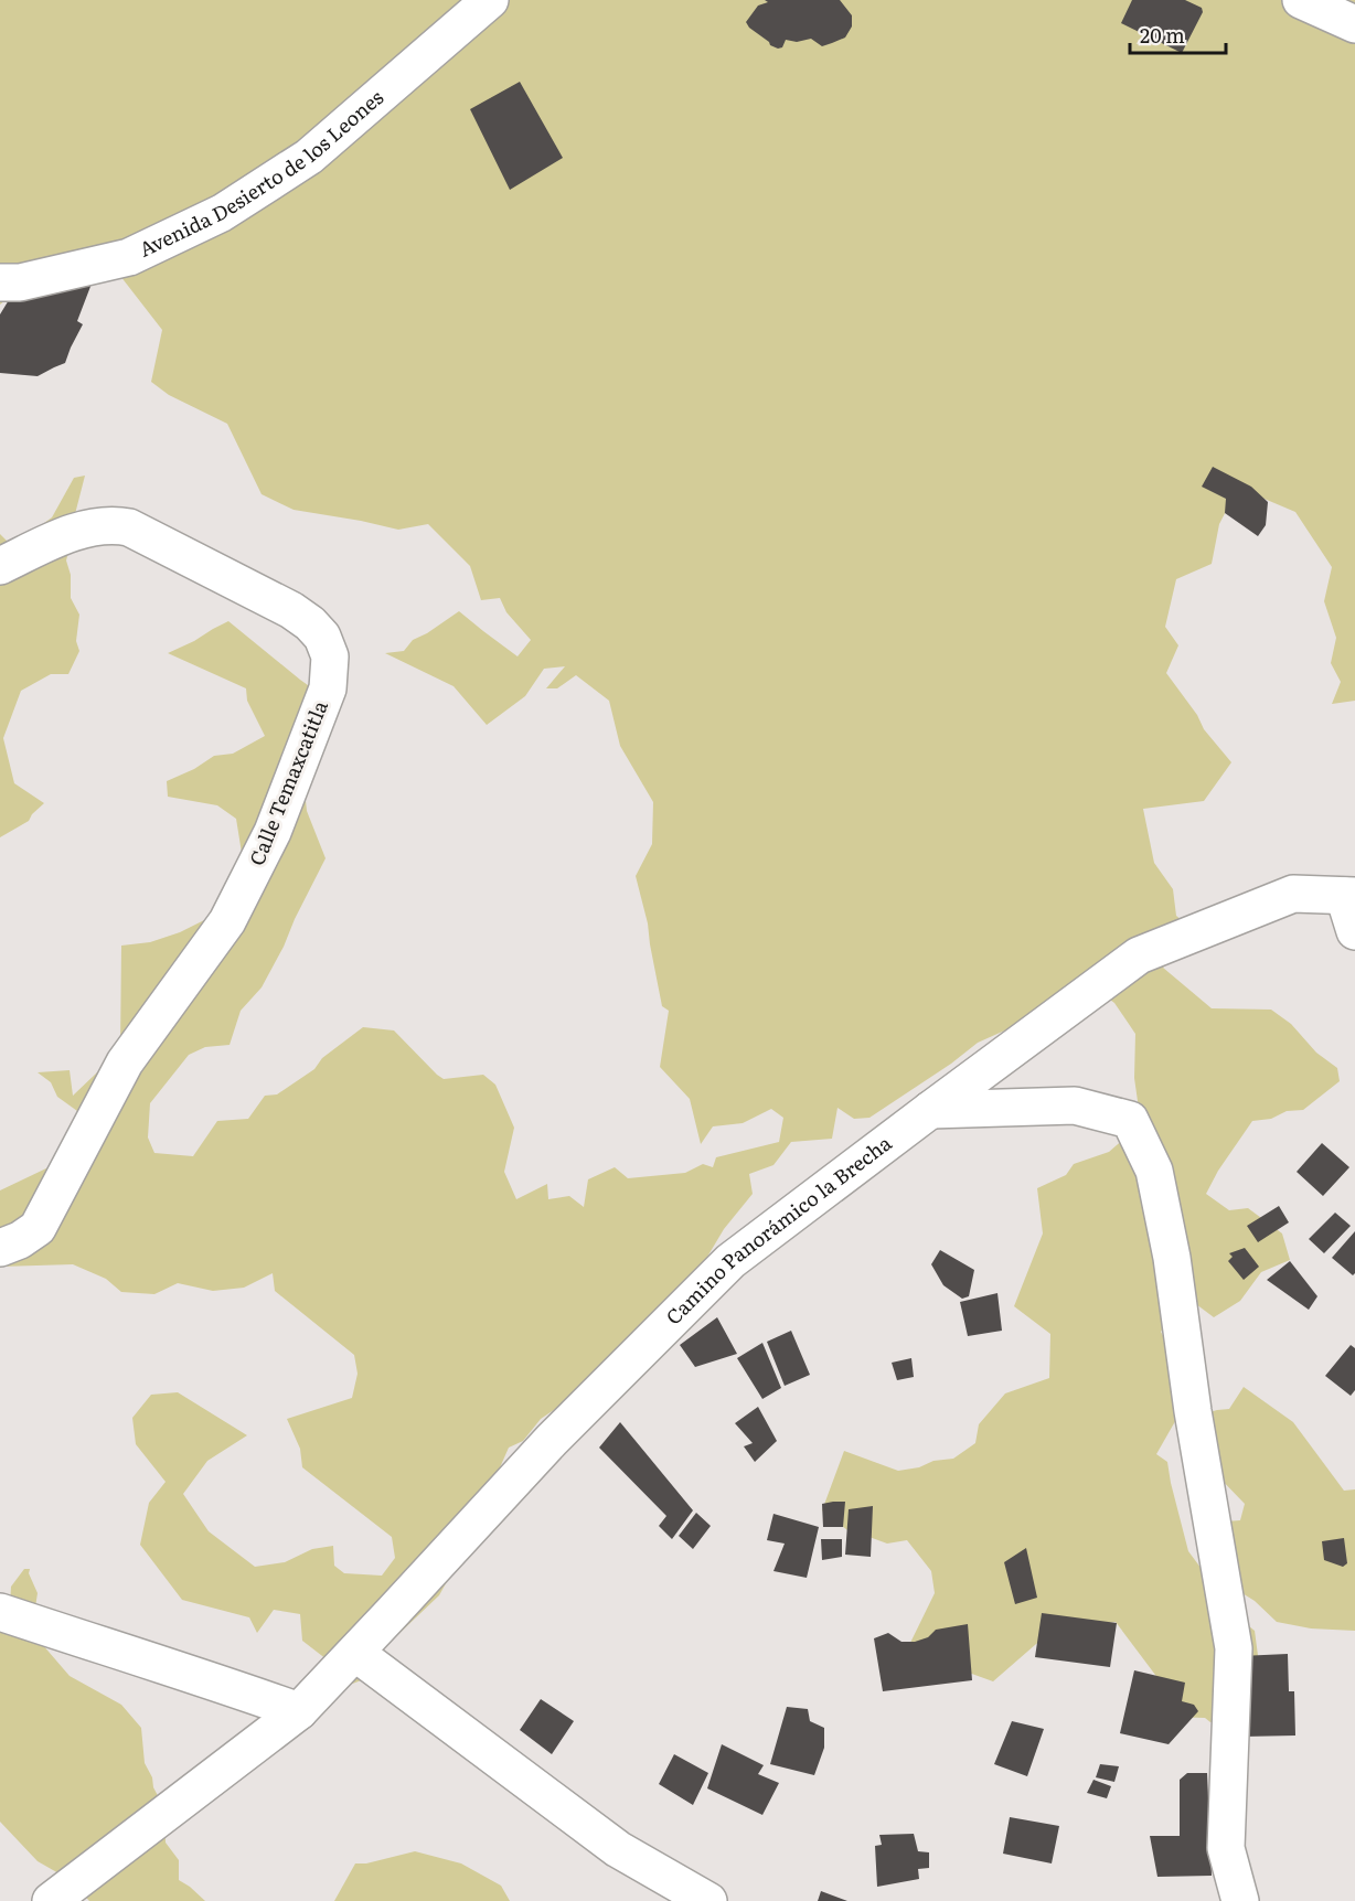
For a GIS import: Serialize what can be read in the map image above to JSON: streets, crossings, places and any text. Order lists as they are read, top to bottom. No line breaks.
{"streets":{"street":["Avenida Desierto de los Leones","Calle Temaxcatitla","Camino Panorámico la Brecha"]},"scale_bar":"20 m"}
